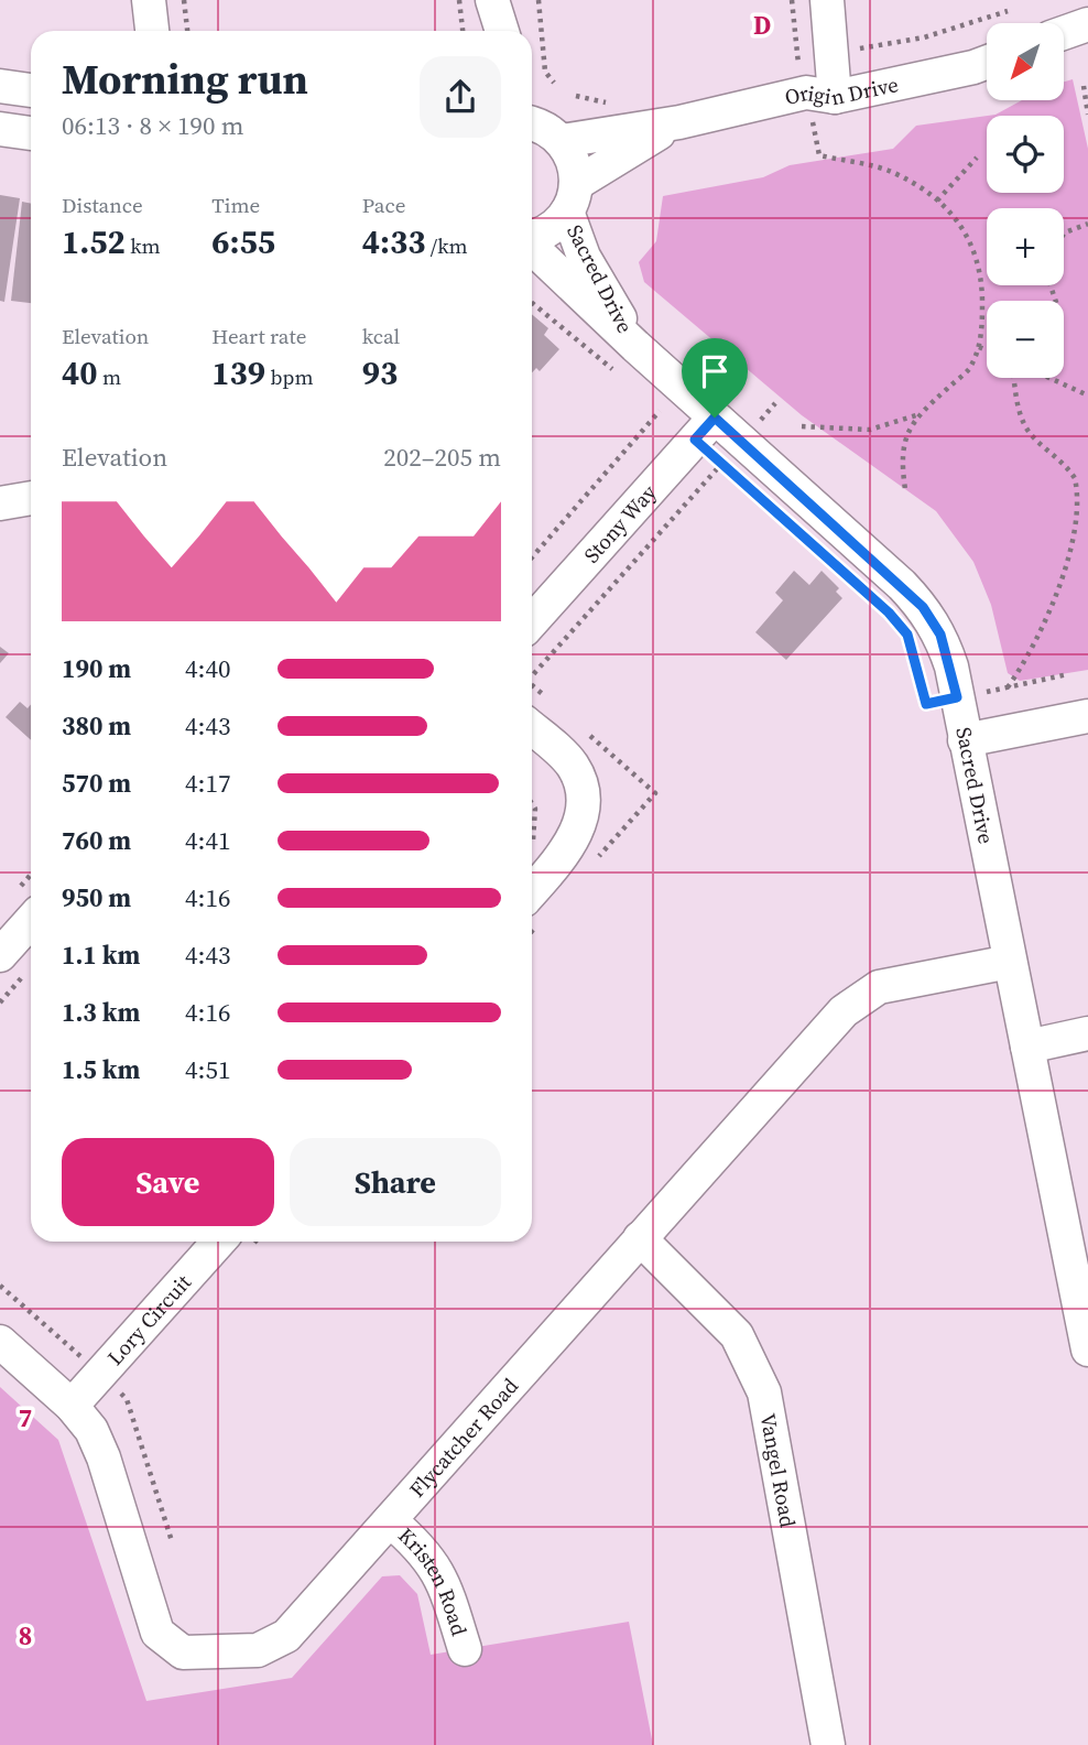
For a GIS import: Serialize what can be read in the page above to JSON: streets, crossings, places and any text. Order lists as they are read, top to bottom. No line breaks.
{"streets":{"street":["Origin Drive","Sacred Drive","Stony Way","Lory Circuit","Flycatcher Road","Vangel Road","Kristen Road"]},"crossings":[["Origin Drive","Sacred Drive"],["Sacred Drive","Stony Way"],["Sacred Drive","Flycatcher Road"],["Lory Circuit","Flycatcher Road"],["Flycatcher Road","Vangel Road"],["Flycatcher Road","Kristen Road"]],"north":"bottom left","page":{"map_buttons":["+","−"],"heading":["Morning run","06:13 · 8 × 190 m"],"stats":[["Distance","1.52 km"],["Time","6:55"],["Pace","4:33 /km"],["Elevation","40 m"],["Heart rate","139 bpm"],["kcal","93"]],"chart":["Elevation","202–205 m"],"list":[{"name":"190 m","note":"4:40"},{"name":"380 m","note":"4:43"},{"name":"570 m","note":"4:17"},{"name":"760 m","note":"4:41"},{"name":"950 m","note":"4:16"},{"name":"1.1 km","note":"4:43"},{"name":"1.3 km","note":"4:16"},{"name":"1.5 km","note":"4:51"}],"buttons":["Save","Share"]},"grid":{"columns":["D"],"rows":["7","8"]}}
